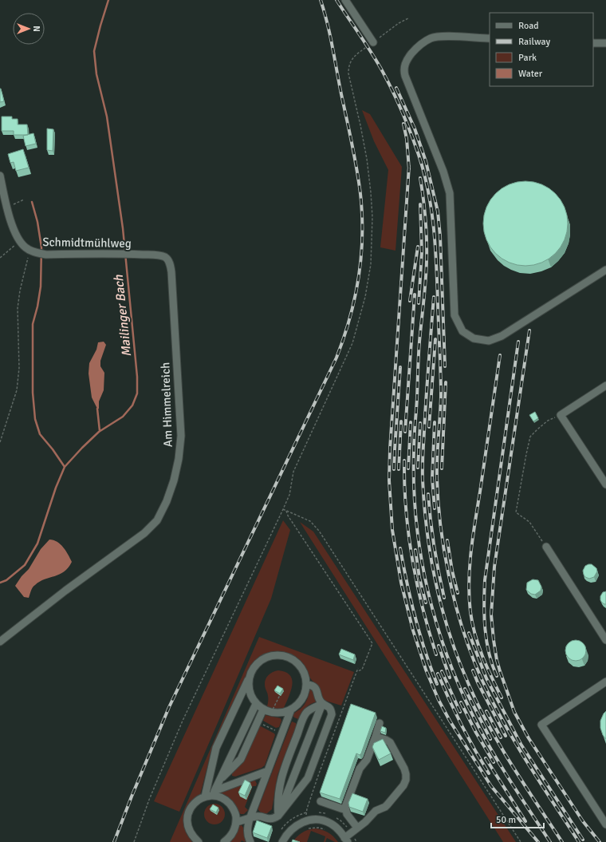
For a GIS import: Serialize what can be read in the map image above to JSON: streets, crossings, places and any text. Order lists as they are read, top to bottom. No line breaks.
{"streets":{"street":["Schmidtmühlweg","Am Himmelreich"]},"crossings":[["Schmidtmühlweg","Am Himmelreich"]],"water":["Mailinger Bach"],"legend":["Road","Railway","Park","Water"],"scale_bar":"50 m","north":"right"}
